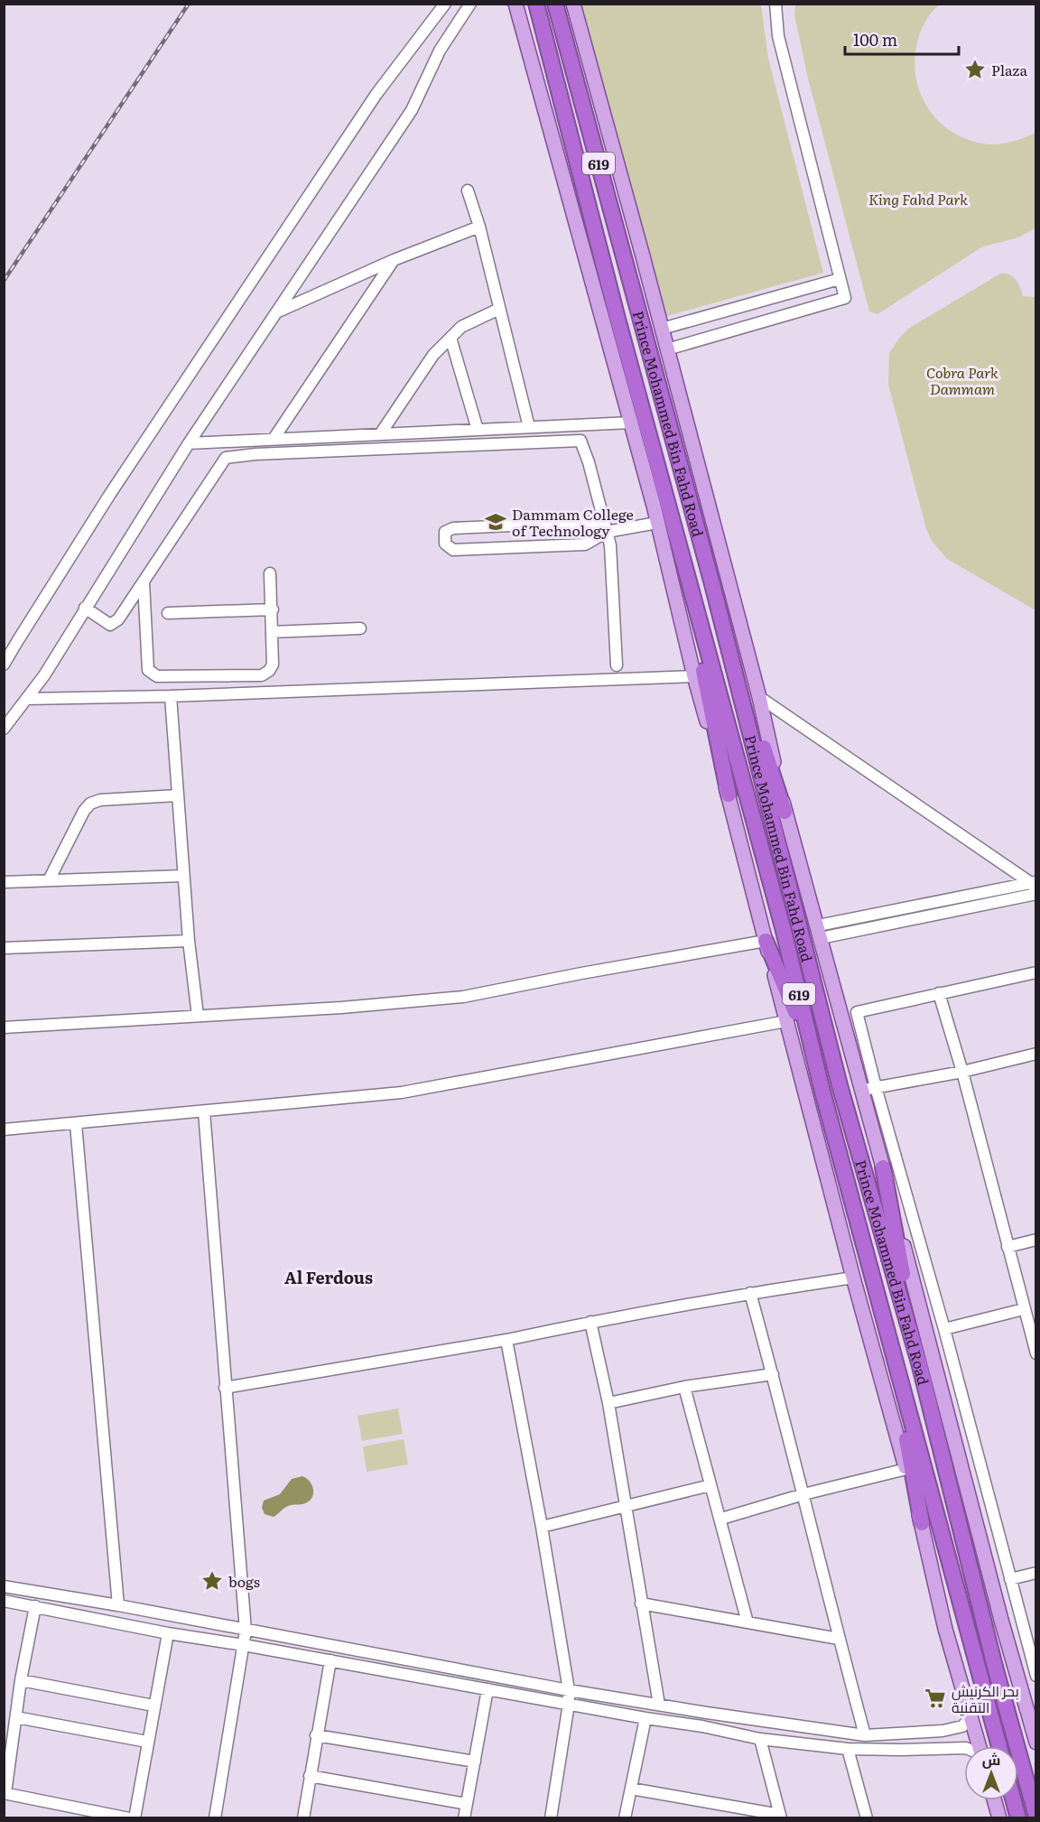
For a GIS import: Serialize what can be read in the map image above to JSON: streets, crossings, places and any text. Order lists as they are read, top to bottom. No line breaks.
{"streets":{"highway":["619","Prince Mohammed Bin Fahd Road"]},"districts":["Al Ferdous"],"parks":["King Fahd Park","Cobra Park Dammam"],"places":{"place":["Plaza","bogs"],"school or university":["Dammam College of Technology"],"supermarket":["بحر الكرنيش التقنية"]},"scale_bar":"100 m","north":"top"}
